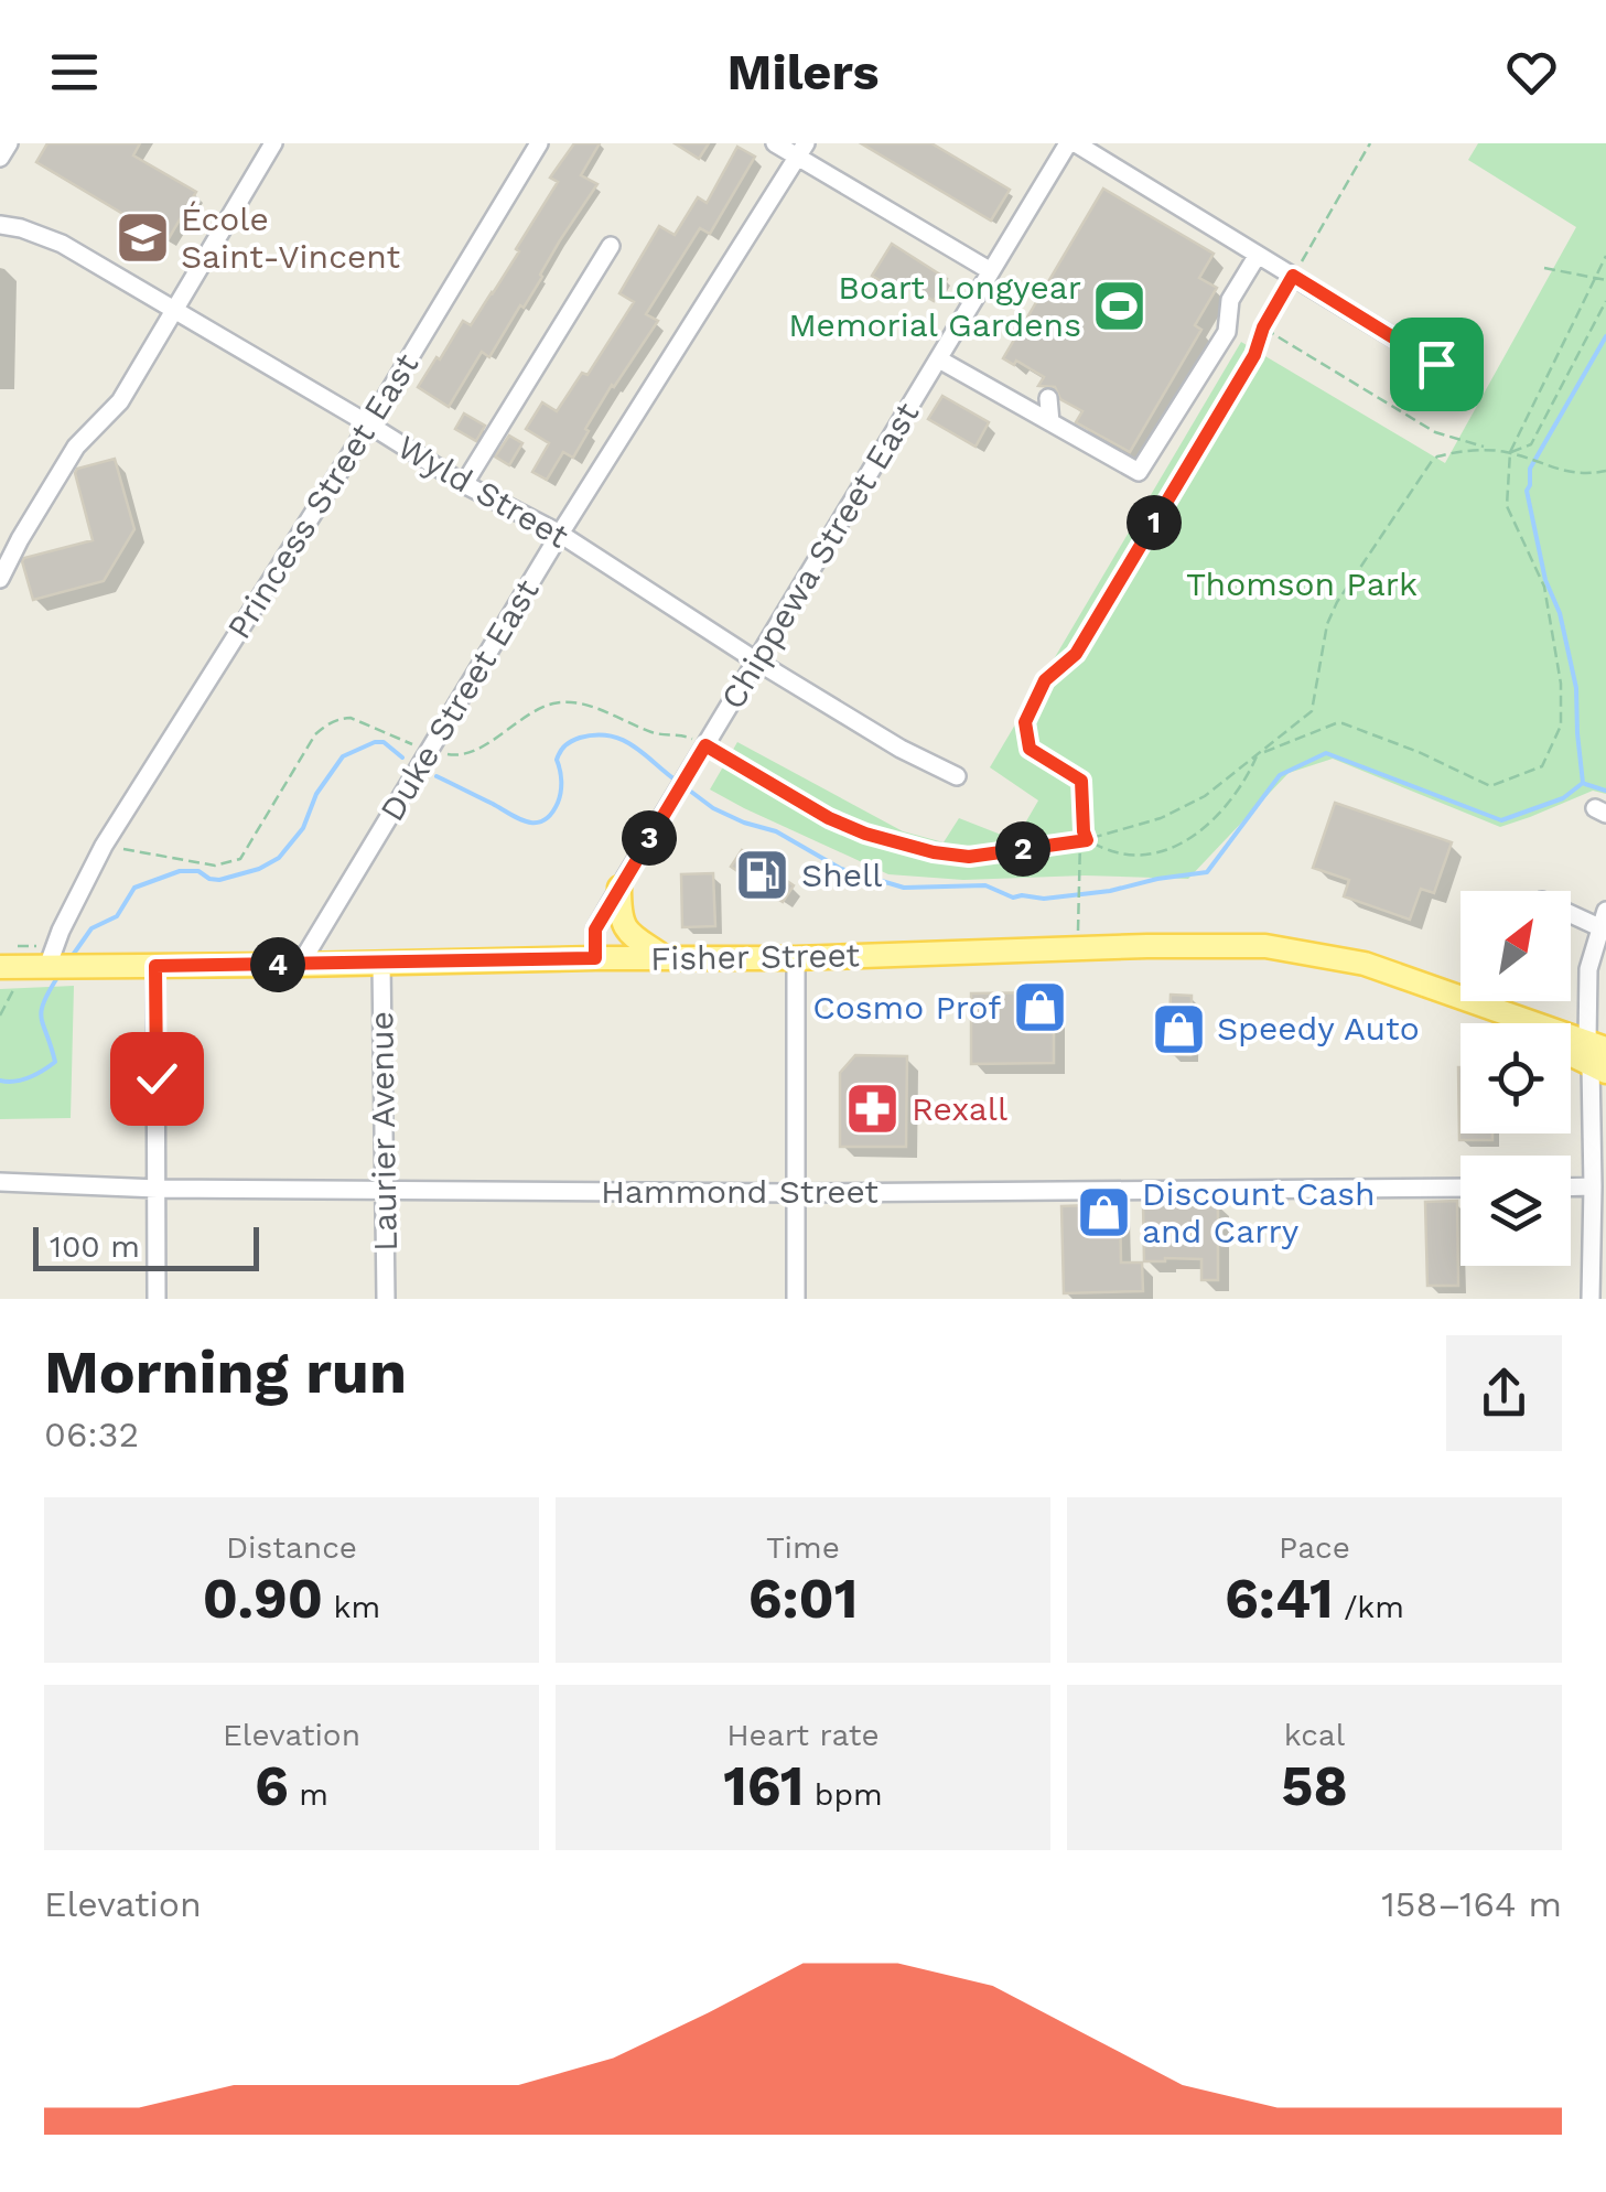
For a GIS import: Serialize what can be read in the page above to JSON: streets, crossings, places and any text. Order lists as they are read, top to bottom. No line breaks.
{"streets":{"main road":["Fisher Street"],"street":["Wyld Street","Princess Street East","Chippewa Street East","Duke Street East","Laurier Avenue","Hammond Street"]},"crossings":[["Wyld Street","Princess Street East"],["Wyld Street","Chippewa Street East"],["Wyld Street","Duke Street East"],["Princess Street East","Fisher Street"],["Chippewa Street East","Fisher Street"],["Duke Street East","Fisher Street"],["Fisher Street","Laurier Avenue"],["Laurier Avenue","Hammond Street"]],"parks":["Thomson Park"],"places":{"school or university":["École Saint-Vincent"],"sports":["Boart Longyear Memorial Gardens"],"fuel station":["Shell"],"shop":["Cosmo Prof","Speedy Auto","Discount Cash and Carry"],"pharmacy":["Rexall"]},"scale_bar":"100 m","north":"top right","page":{"header":"Milers","pins":["1","3","2","4"],"scale":"100 m","heading":["Morning run","06:32"],"stats":[["Distance","0.90 km"],["Time","6:01"],["Pace","6:41 /km"],["Elevation","6 m"],["Heart rate","161 bpm"],["kcal","58"]],"chart":["Elevation","158–164 m"]}}
